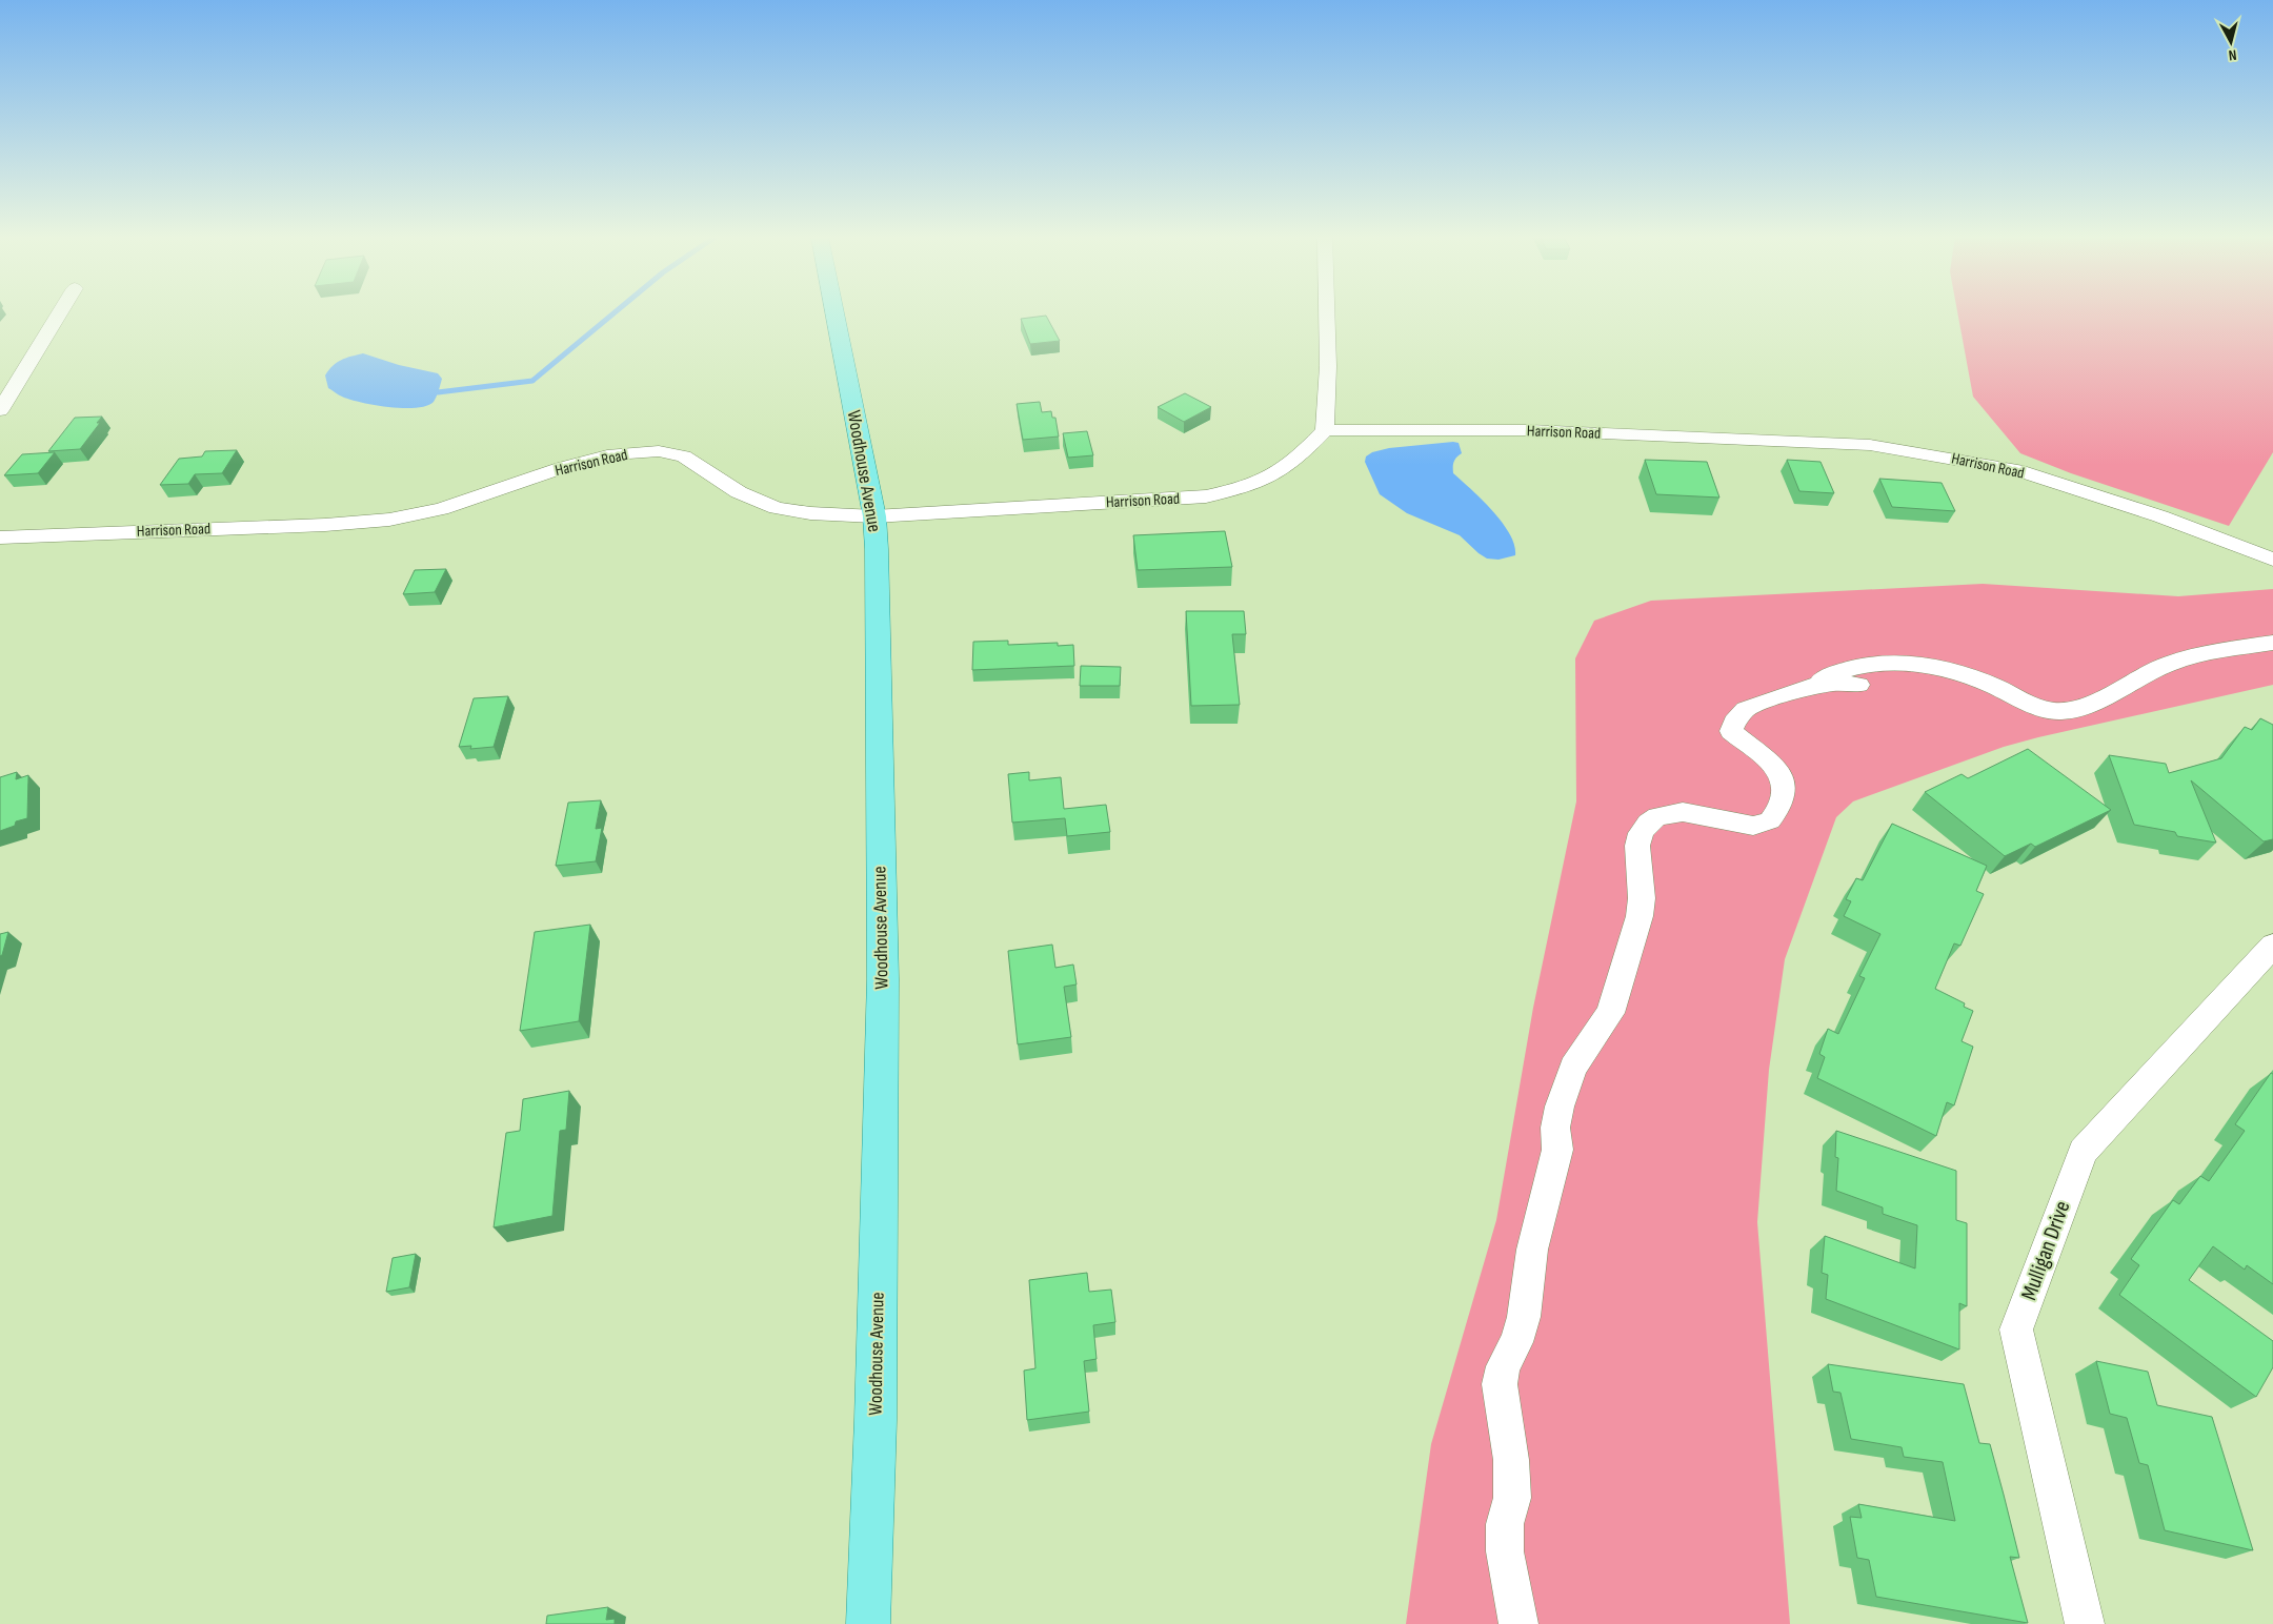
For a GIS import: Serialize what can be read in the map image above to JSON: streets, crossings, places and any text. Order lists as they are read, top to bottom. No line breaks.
{"streets":{"main road":["Woodhouse Avenue"],"street":["Harrison Road","Mulligan Drive"]},"crossings":[["Harrison Road","Woodhouse Avenue"]],"north":"bottom"}
